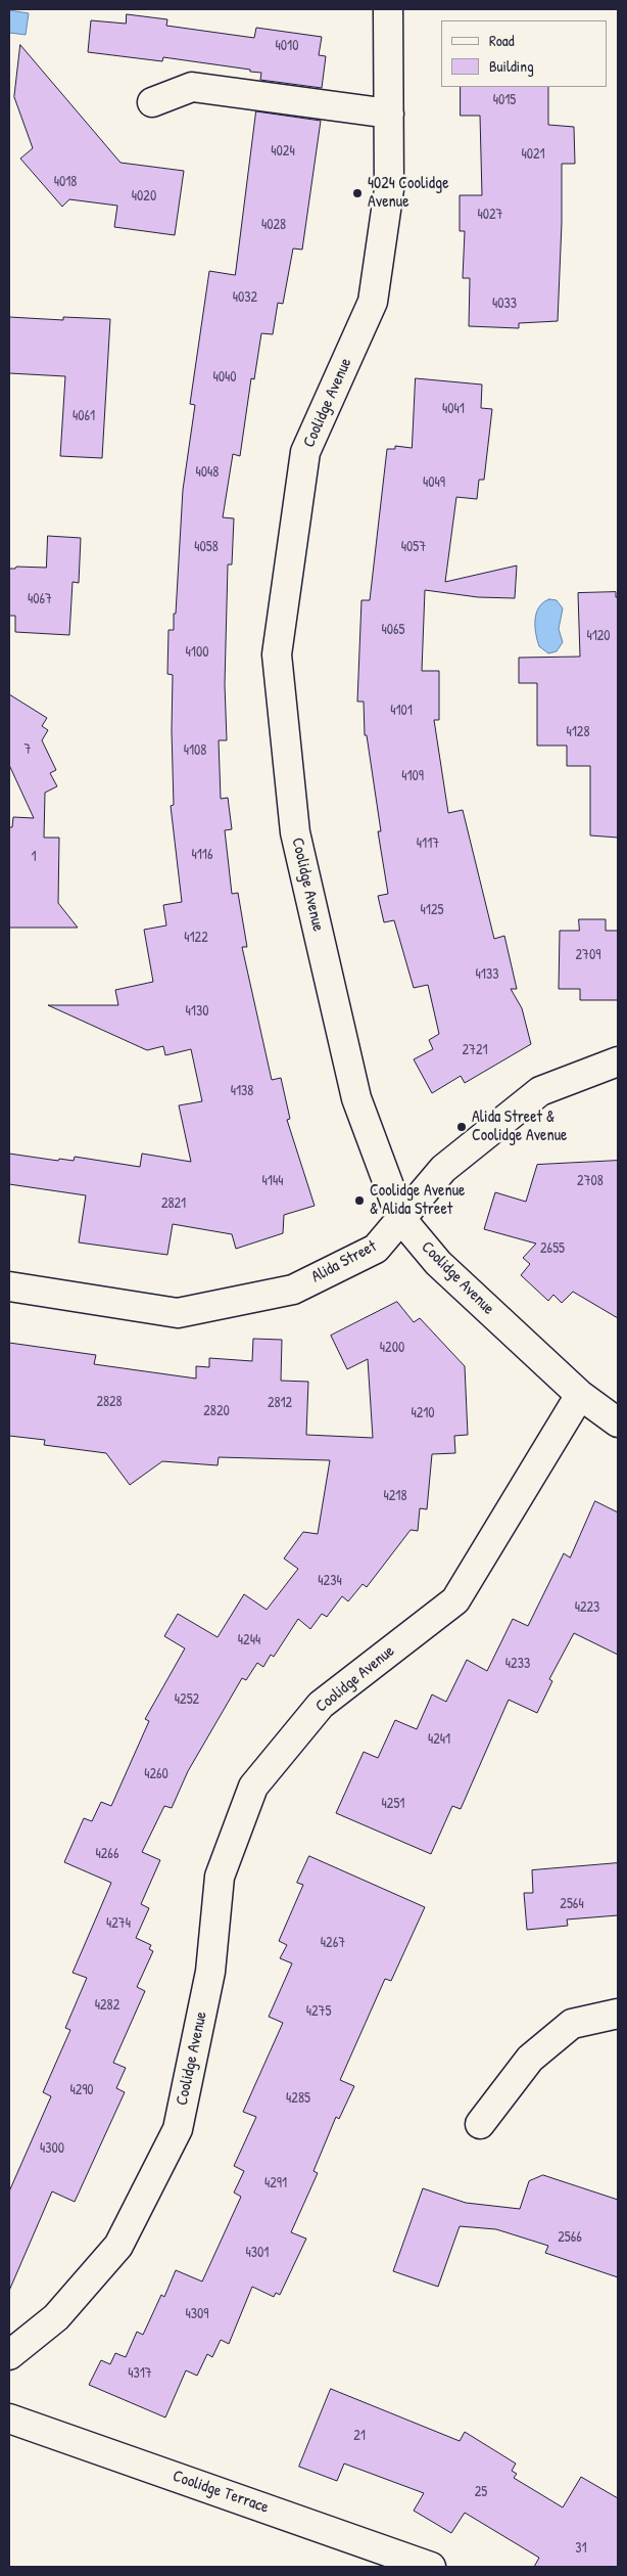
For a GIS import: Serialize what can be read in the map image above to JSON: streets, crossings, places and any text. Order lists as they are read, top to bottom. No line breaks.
{"streets":{"street":["Coolidge Avenue","Alida Street","Coolidge Terrace"]},"crossings":[["Coolidge Avenue","Alida Street"]],"places":["4024 Coolidge Avenue","Alida Street & Coolidge Avenue","Coolidge Avenue & Alida Street"],"house_numbers":["4010","4015","4024","4021","4018","4020","4027","4028","4032","4033","4040","4041","4061","4048","4049","4058","4057","4067","4065","4120","4100","4101","4128","7","4108","4109","4117","4116","1","4125","4122","2709","4133","4130","2721","4138","4144","2708","2821","2655","4200","2828","2812","2820","4210","4218","4234","4223","4244","4233","4252","4241","4260","4251","4266","2564","4274","4267","4282","4275","4290","4285","4300","4291","2566","4301","4309","4317","21","25","31"],"legend":["Road","Building"]}
